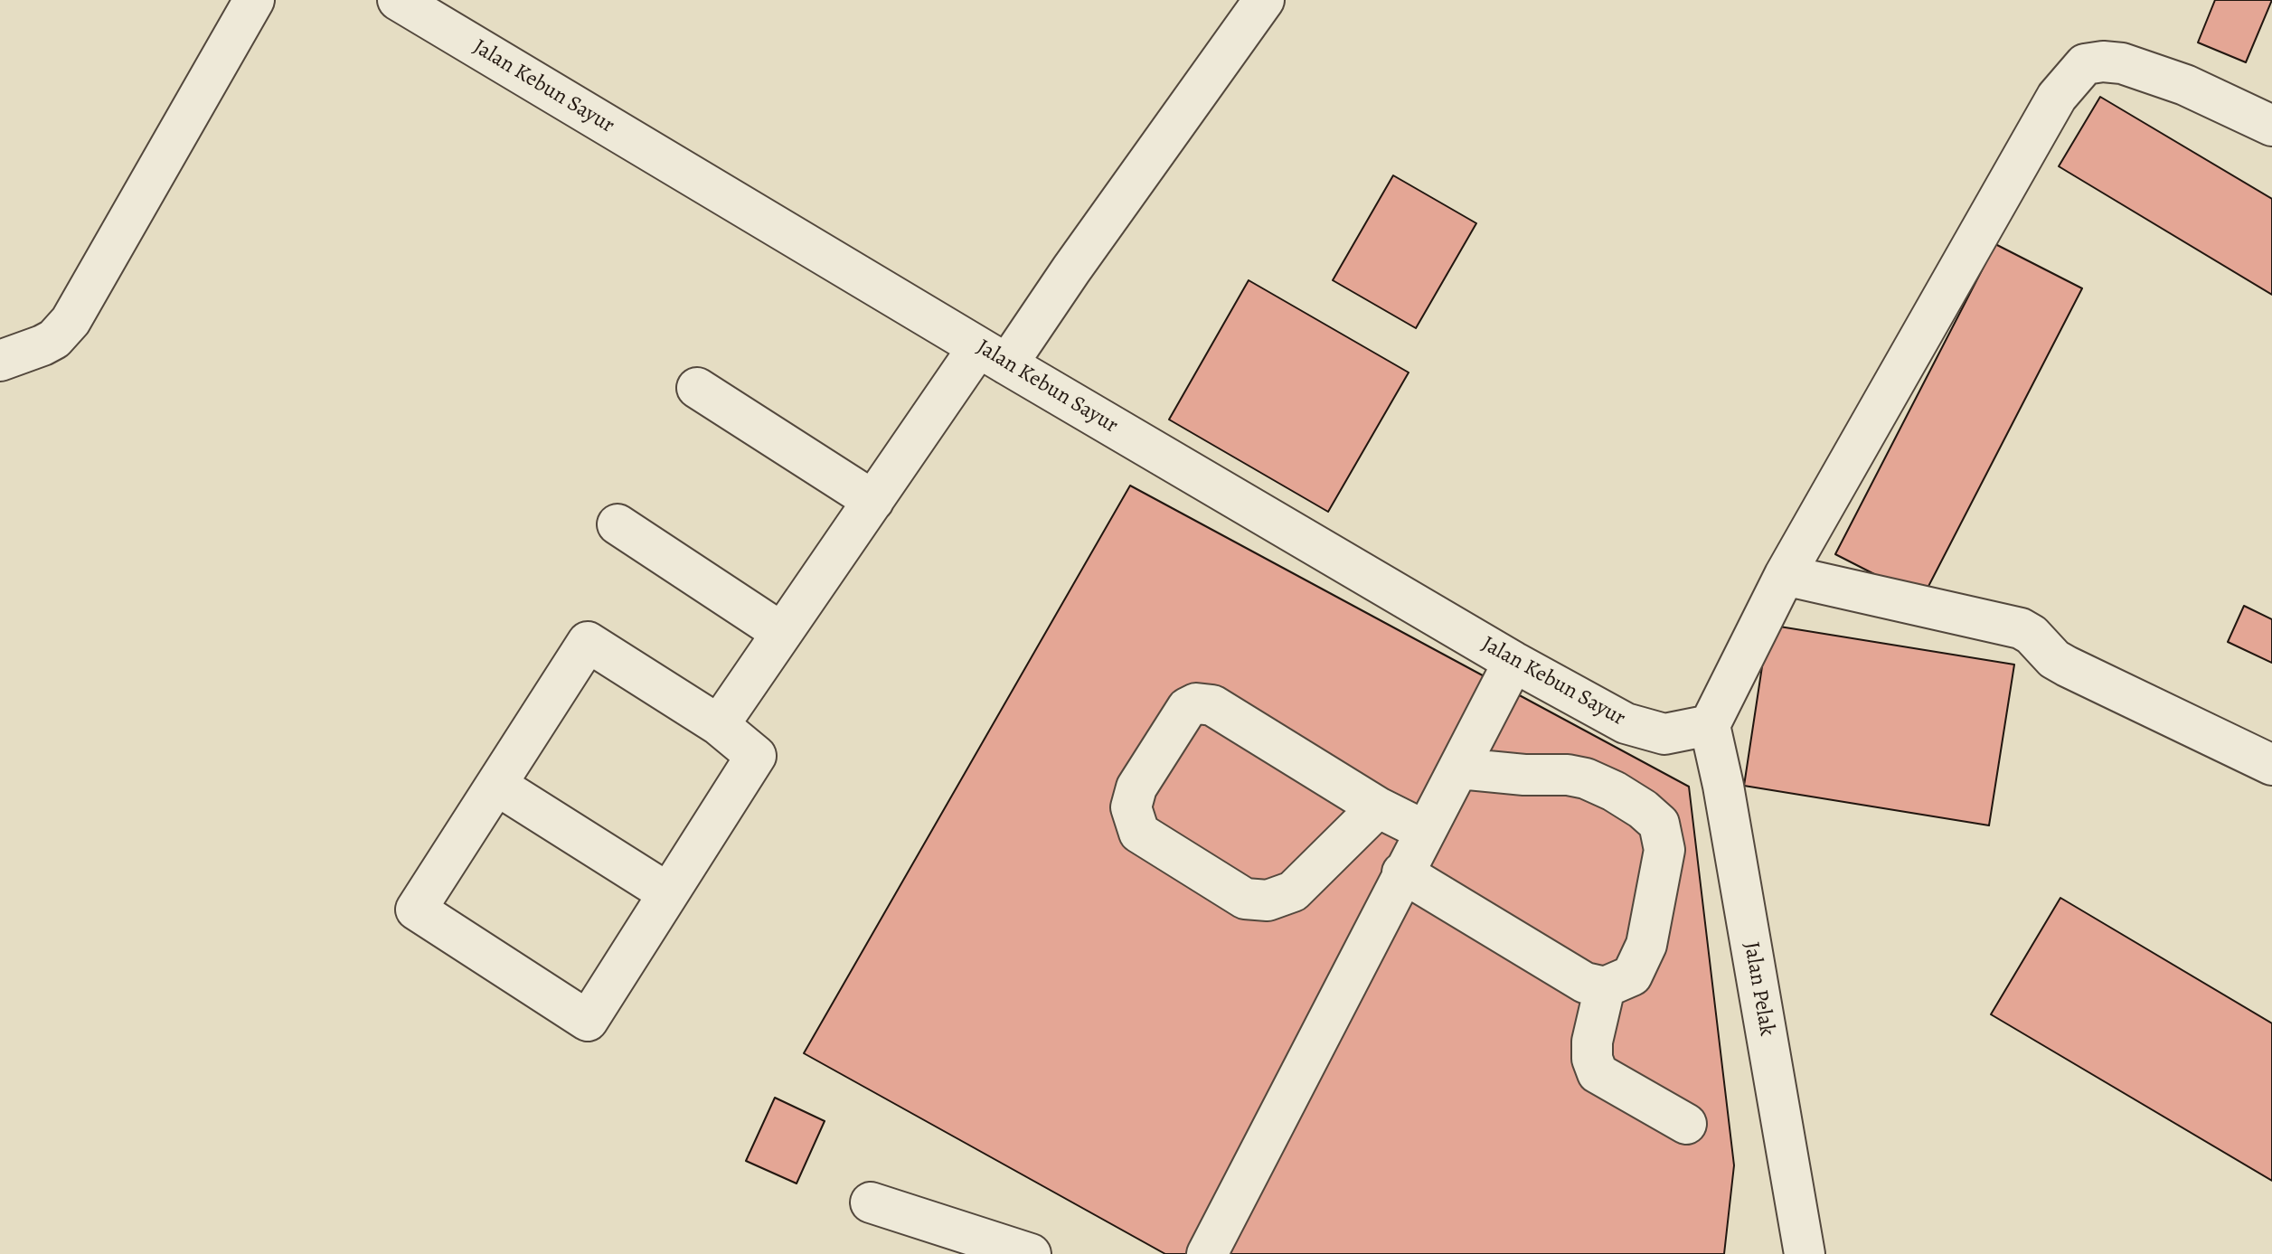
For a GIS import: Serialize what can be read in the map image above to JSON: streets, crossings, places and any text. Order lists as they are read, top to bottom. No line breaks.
{"streets":{"street":["Jalan Kebun Sayur","Jalan Pelak"]},"crossings":[["Jalan Kebun Sayur","Jalan Pelak"]]}
